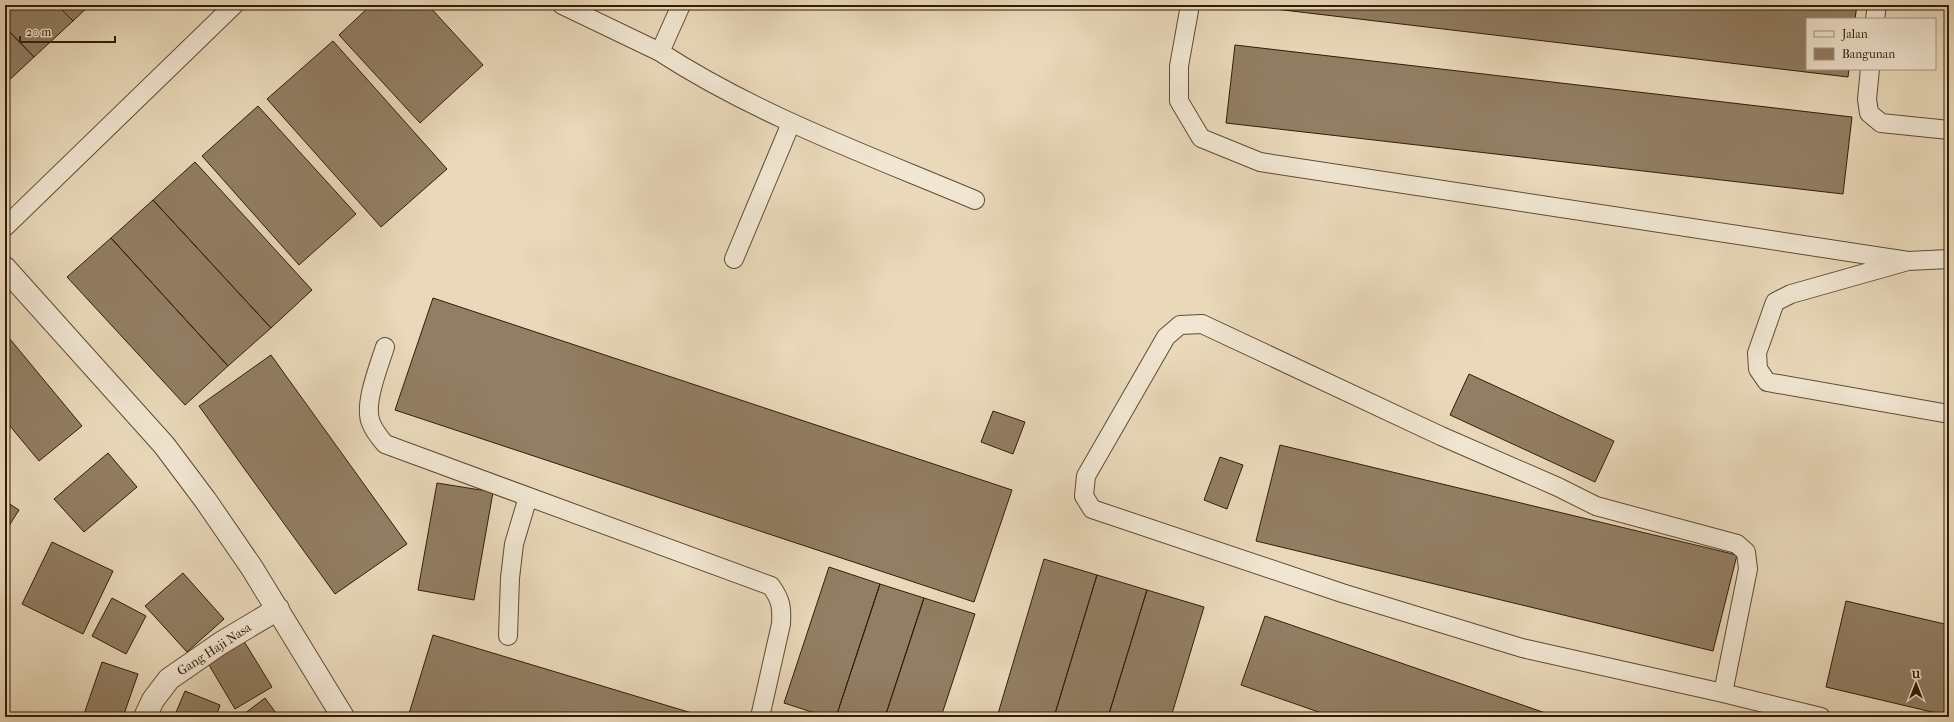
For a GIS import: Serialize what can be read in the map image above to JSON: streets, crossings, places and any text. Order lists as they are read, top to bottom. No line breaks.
{"streets":{"street":["Gang Haji Nasa"]},"legend":["Jalan","Bangunan"],"scale_bar":"20 m","north":"top"}
